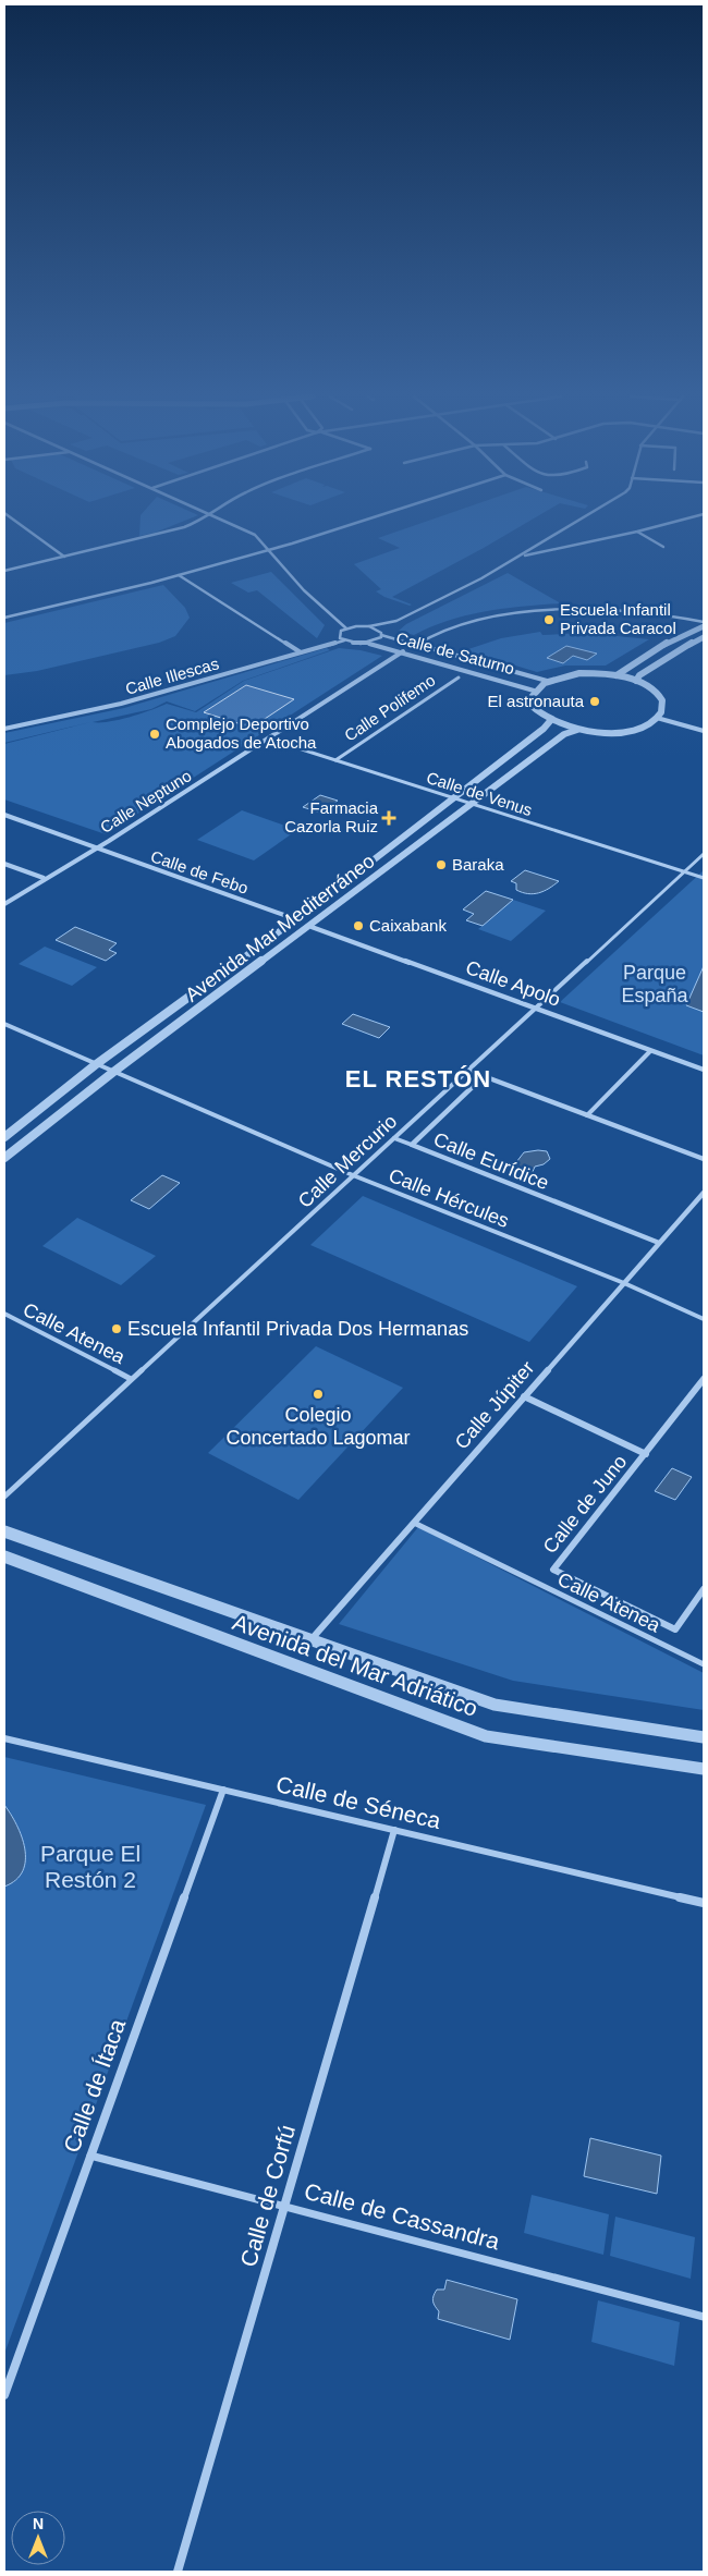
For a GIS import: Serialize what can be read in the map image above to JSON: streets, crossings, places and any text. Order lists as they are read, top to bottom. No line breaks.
{"streets":{"street":["Calle de Saturno","Calle Illescas","Calle Polifemo","Calle de Venus","Calle Neptuno","Calle de Febo","Avenida Mar Mediterráneo","Calle Apolo","Calle Mercurio","Calle Eurídice","Calle Hércules","Calle Atenea","Calle Júpiter","Calle de Juno","Avenida del Mar Adriático","Calle de Séneca","Calle de Ítaca","Calle de Corfú","Calle de Cassandra"]},"crossings":[["Calle de Saturno","Calle Illescas"],["Calle de Saturno","Calle Neptuno"],["Calle Polifemo","Calle de Venus"],["Calle de Venus","Calle Neptuno"],["Calle de Venus","Avenida Mar Mediterráneo"],["Calle de Venus","Calle Mercurio"],["Calle Neptuno","Calle de Febo"],["Calle de Febo","Avenida Mar Mediterráneo"],["Avenida Mar Mediterráneo","Calle Apolo"],["Avenida Mar Mediterráneo","Calle Hércules"],["Calle Apolo","Calle Mercurio"],["Calle Mercurio","Calle Hércules"],["Calle Mercurio","Calle Atenea"],["Calle Eurídice","Calle Júpiter"],["Calle Hércules","Calle Júpiter"],["Calle Atenea","Calle Júpiter"],["Calle Júpiter","Avenida del Mar Adriático"],["Calle de Séneca","Calle de Ítaca"],["Calle de Séneca","Calle de Corfú"],["Calle de Ítaca","Calle de Cassandra"],["Calle de Corfú","Calle de Cassandra"]],"districts":["EL RESTÓN"],"parks":["Parque España","Parque El Restón 2"],"places":{"other":["Escuela Infantil Privada Caracol","El astronauta","Complejo Deportivo Abogados de Atocha","Baraka","Caixabank","Escuela Infantil Privada Dos Hermanas","Colegio Concertado Lagomar"],"health":["Farmacia Cazorla Ruiz"]},"north":"top"}
